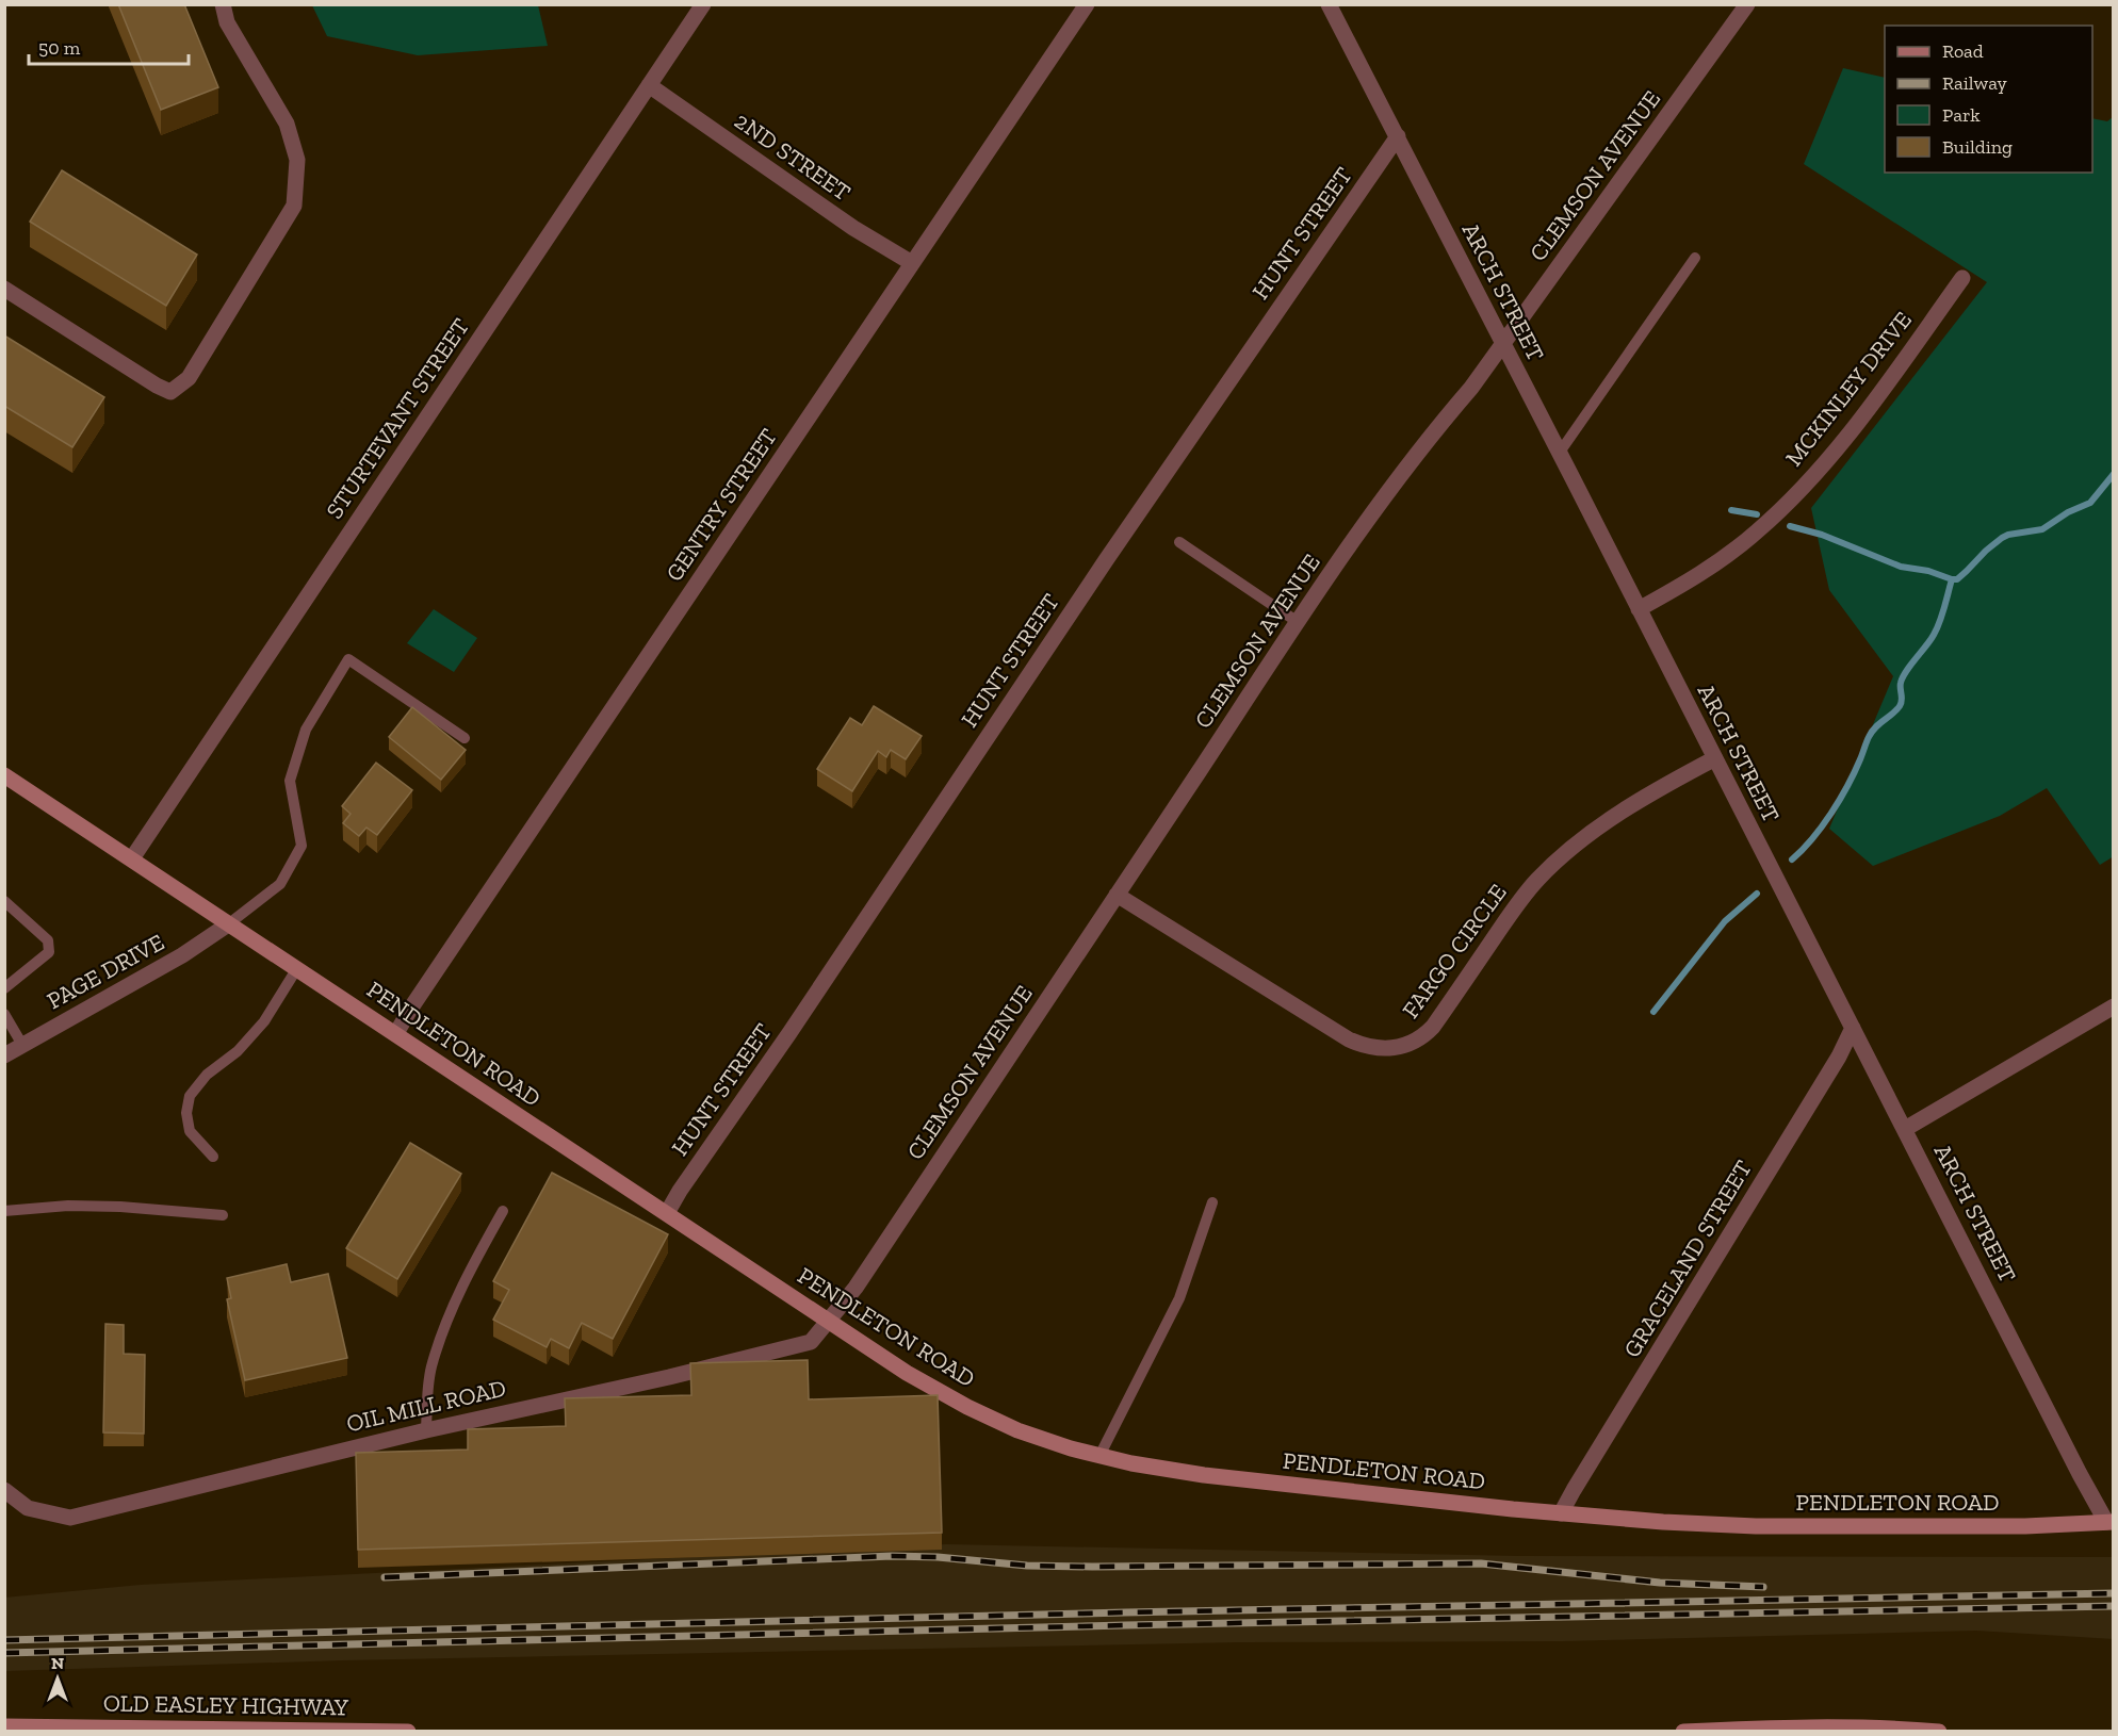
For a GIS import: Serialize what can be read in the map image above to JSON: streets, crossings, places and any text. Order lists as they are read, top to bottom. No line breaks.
{"streets":{"street":["2ND STREET","CLEMSON AVENUE","HUNT STREET","ARCH STREET","MCKINLEY DRIVE","STURTEVANT STREET","GENTRY STREET","FARGO CIRCLE","PAGE DRIVE","PENDLETON ROAD","GRACELAND STREET","OIL MILL ROAD","OLD EASLEY HIGHWAY"]},"crossings":[["2ND STREET","STURTEVANT STREET"],["2ND STREET","GENTRY STREET"],["CLEMSON AVENUE","ARCH STREET"],["CLEMSON AVENUE","FARGO CIRCLE"],["CLEMSON AVENUE","PENDLETON ROAD"],["CLEMSON AVENUE","OIL MILL ROAD"],["HUNT STREET","ARCH STREET"],["HUNT STREET","PENDLETON ROAD"],["ARCH STREET","MCKINLEY DRIVE"],["ARCH STREET","FARGO CIRCLE"],["ARCH STREET","PENDLETON ROAD"],["ARCH STREET","GRACELAND STREET"],["STURTEVANT STREET","PENDLETON ROAD"],["GENTRY STREET","PENDLETON ROAD"],["PAGE DRIVE","PENDLETON ROAD"],["PENDLETON ROAD","GRACELAND STREET"],["PENDLETON ROAD","OIL MILL ROAD"]],"legend":["Road","Railway","Park","Building"],"scale_bar":"50 m","north":"top"}
